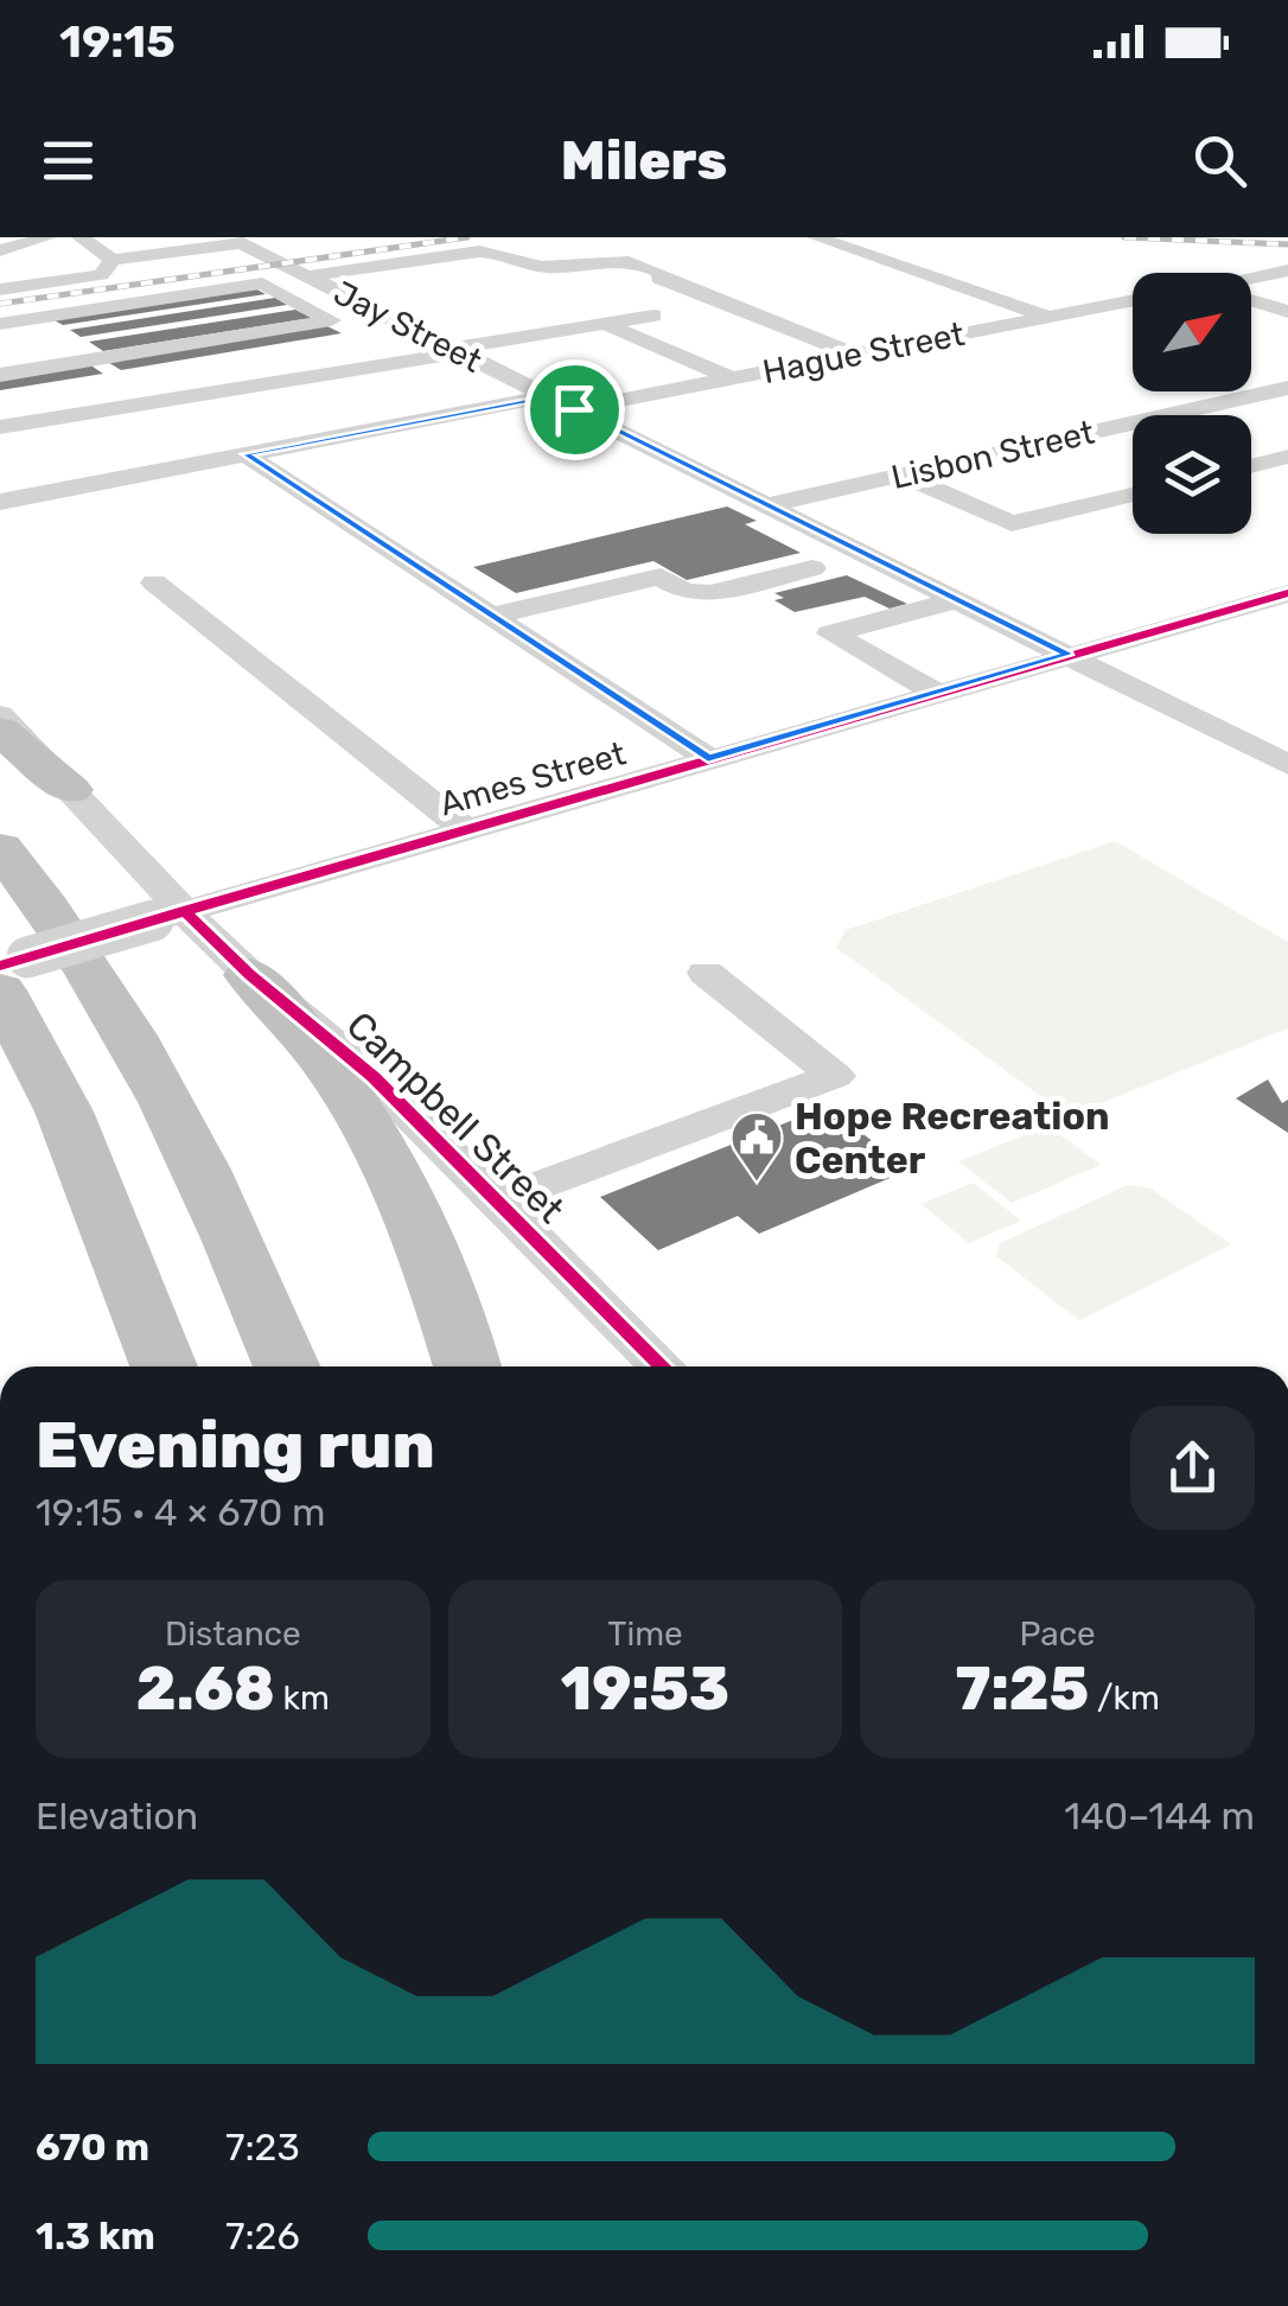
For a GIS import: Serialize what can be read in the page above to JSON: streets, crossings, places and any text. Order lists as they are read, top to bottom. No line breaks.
{"streets":{"street":["Jay Street","Hague Street","Lisbon Street","Ames Street","Campbell Street"]},"crossings":[["Jay Street","Hague Street"],["Jay Street","Lisbon Street"],["Jay Street","Ames Street"],["Ames Street","Campbell Street"]],"places":{"public building":["Hope Recreation Center"]},"north":"top right","page":{"status":"19:15","header":"Milers","heading":["Evening run","19:15 · 4 × 670 m"],"stats":[["Distance","2.68 km"],["Time","19:53"],["Pace","7:25 /km"]],"chart":["Elevation","140–144 m"],"list":[{"name":"670 m","note":"7:23"},{"name":"1.3 km","note":"7:26"}]}}
